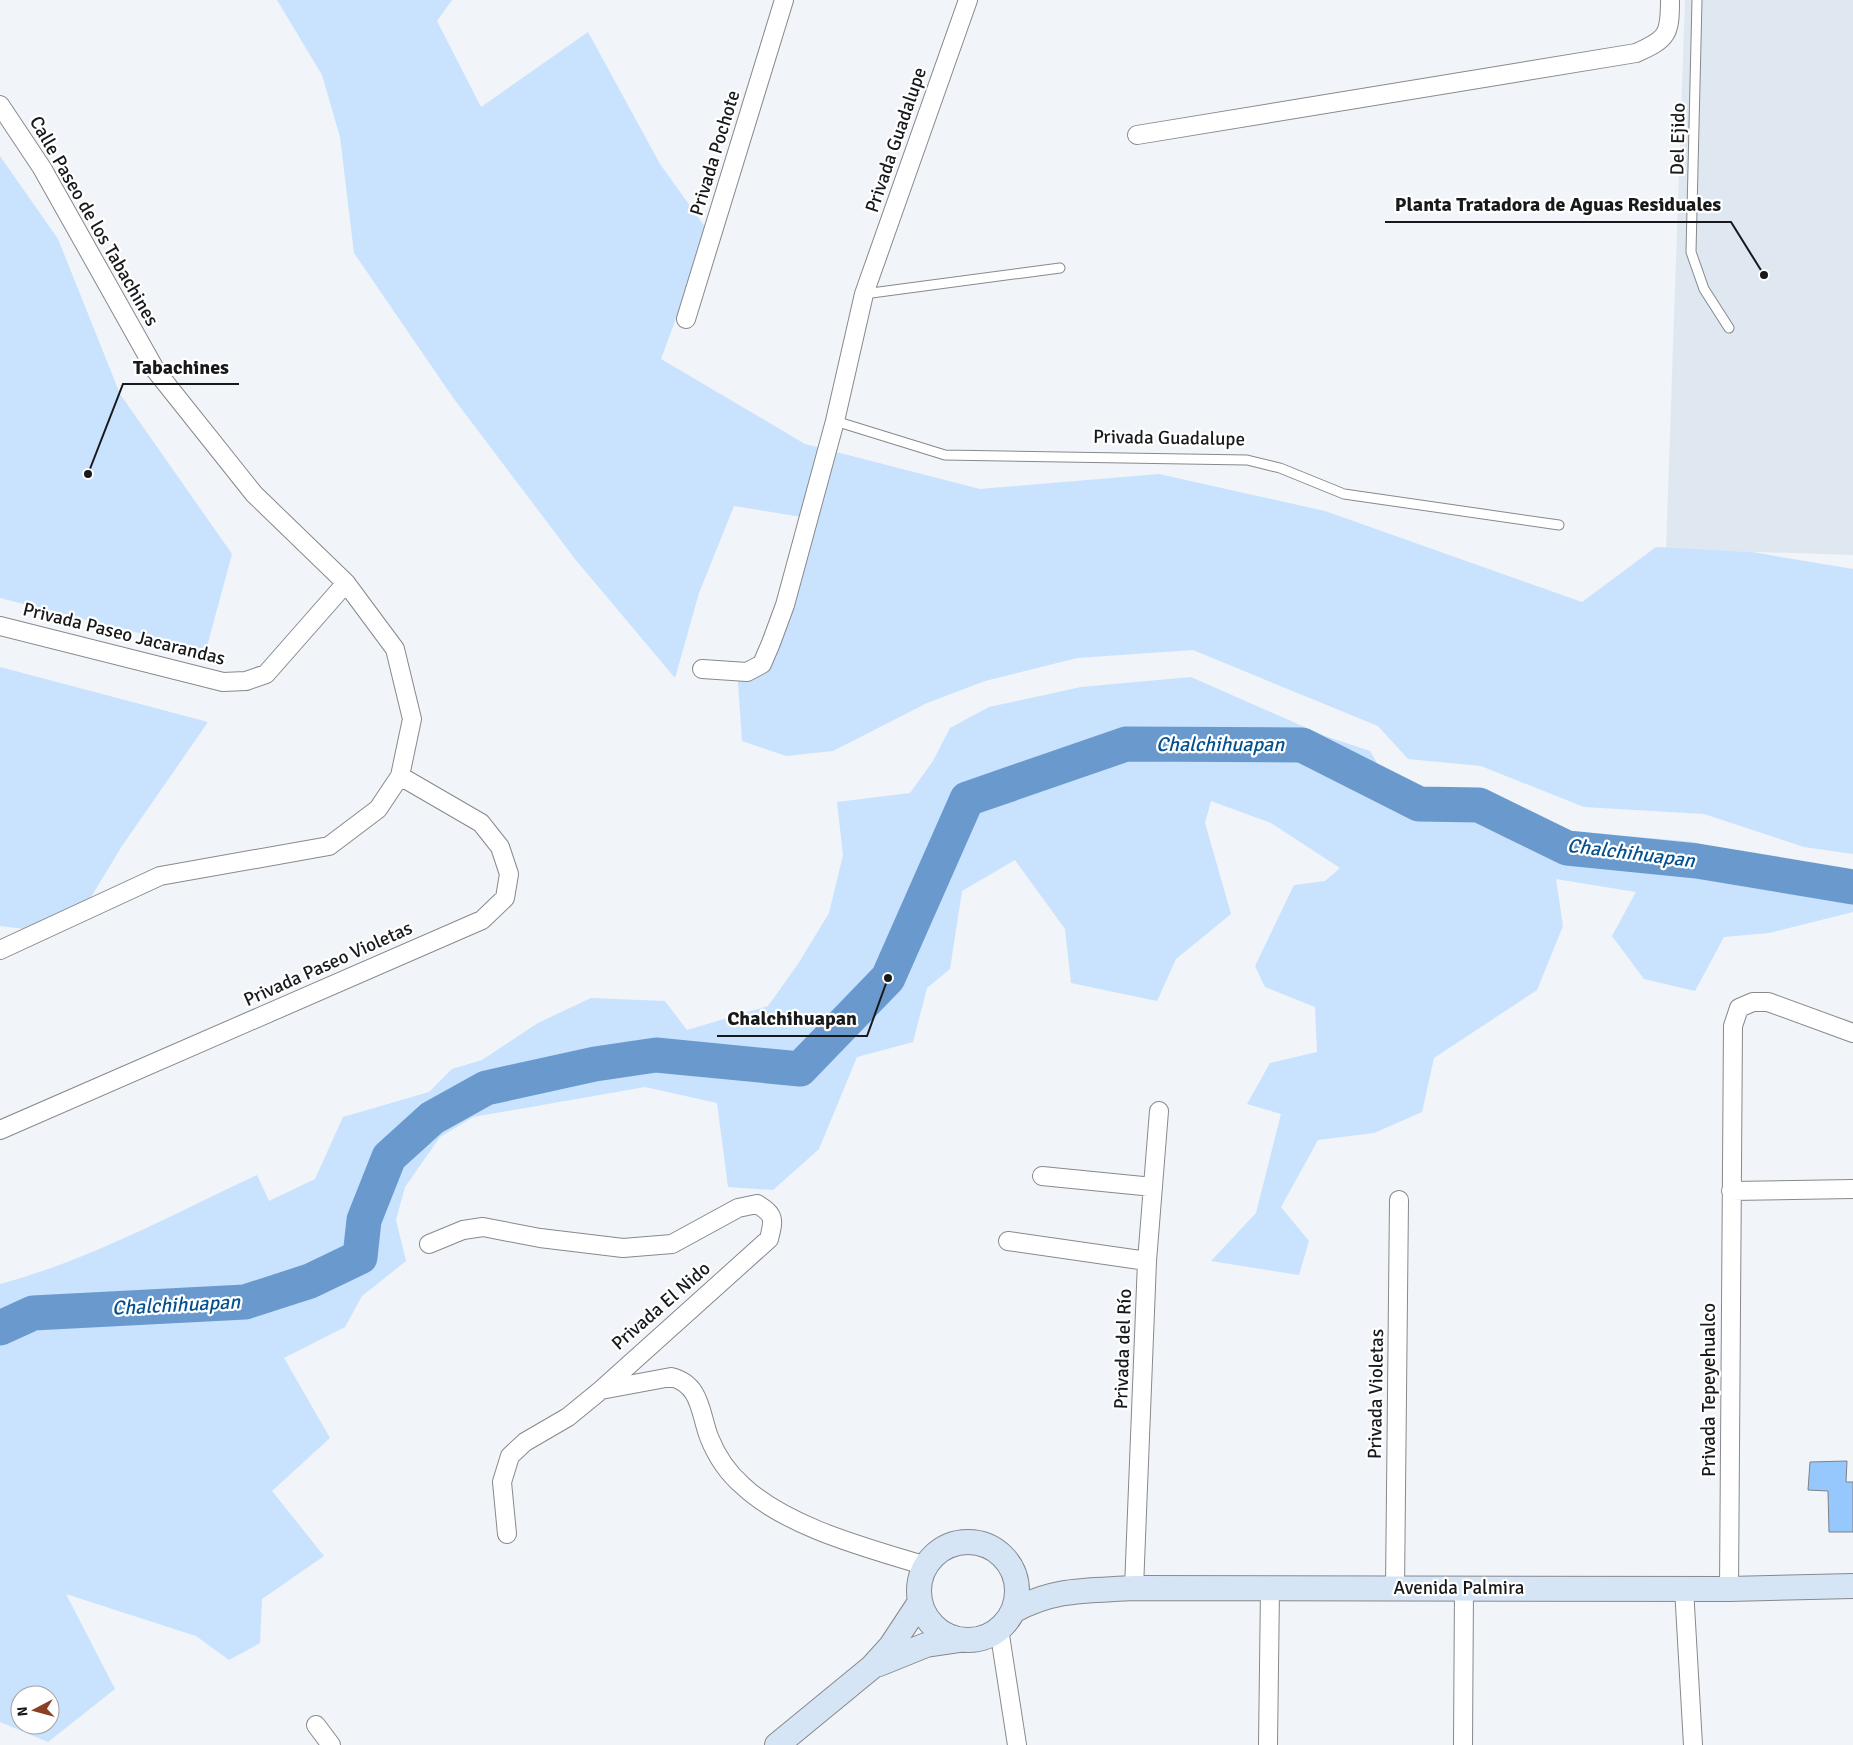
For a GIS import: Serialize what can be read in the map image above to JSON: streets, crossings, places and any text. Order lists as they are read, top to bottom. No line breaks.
{"streets":{"main road":["Avenida Palmira"],"street":["Privada Guadalupe","Privada Pochote","Calle Paseo de los Tabachines","Privada Paseo Jacarandas","Privada Paseo Violetas","Privada El Nido","Privada del Río","Privada Tepeyehualco","Privada Violetas"],"lane":["Del Ejido"]},"crossings":[["Calle Paseo de los Tabachines","Privada Paseo Jacarandas"],["Calle Paseo de los Tabachines","Privada Paseo Violetas"],["Privada del Río","Avenida Palmira"],["Privada Tepeyehualco","Avenida Palmira"],["Privada Violetas","Avenida Palmira"]],"water":["Chalchihuapan"],"places":["Planta Tratadora de Aguas Residuales","Tabachines","Chalchihuapan"],"north":"left"}
